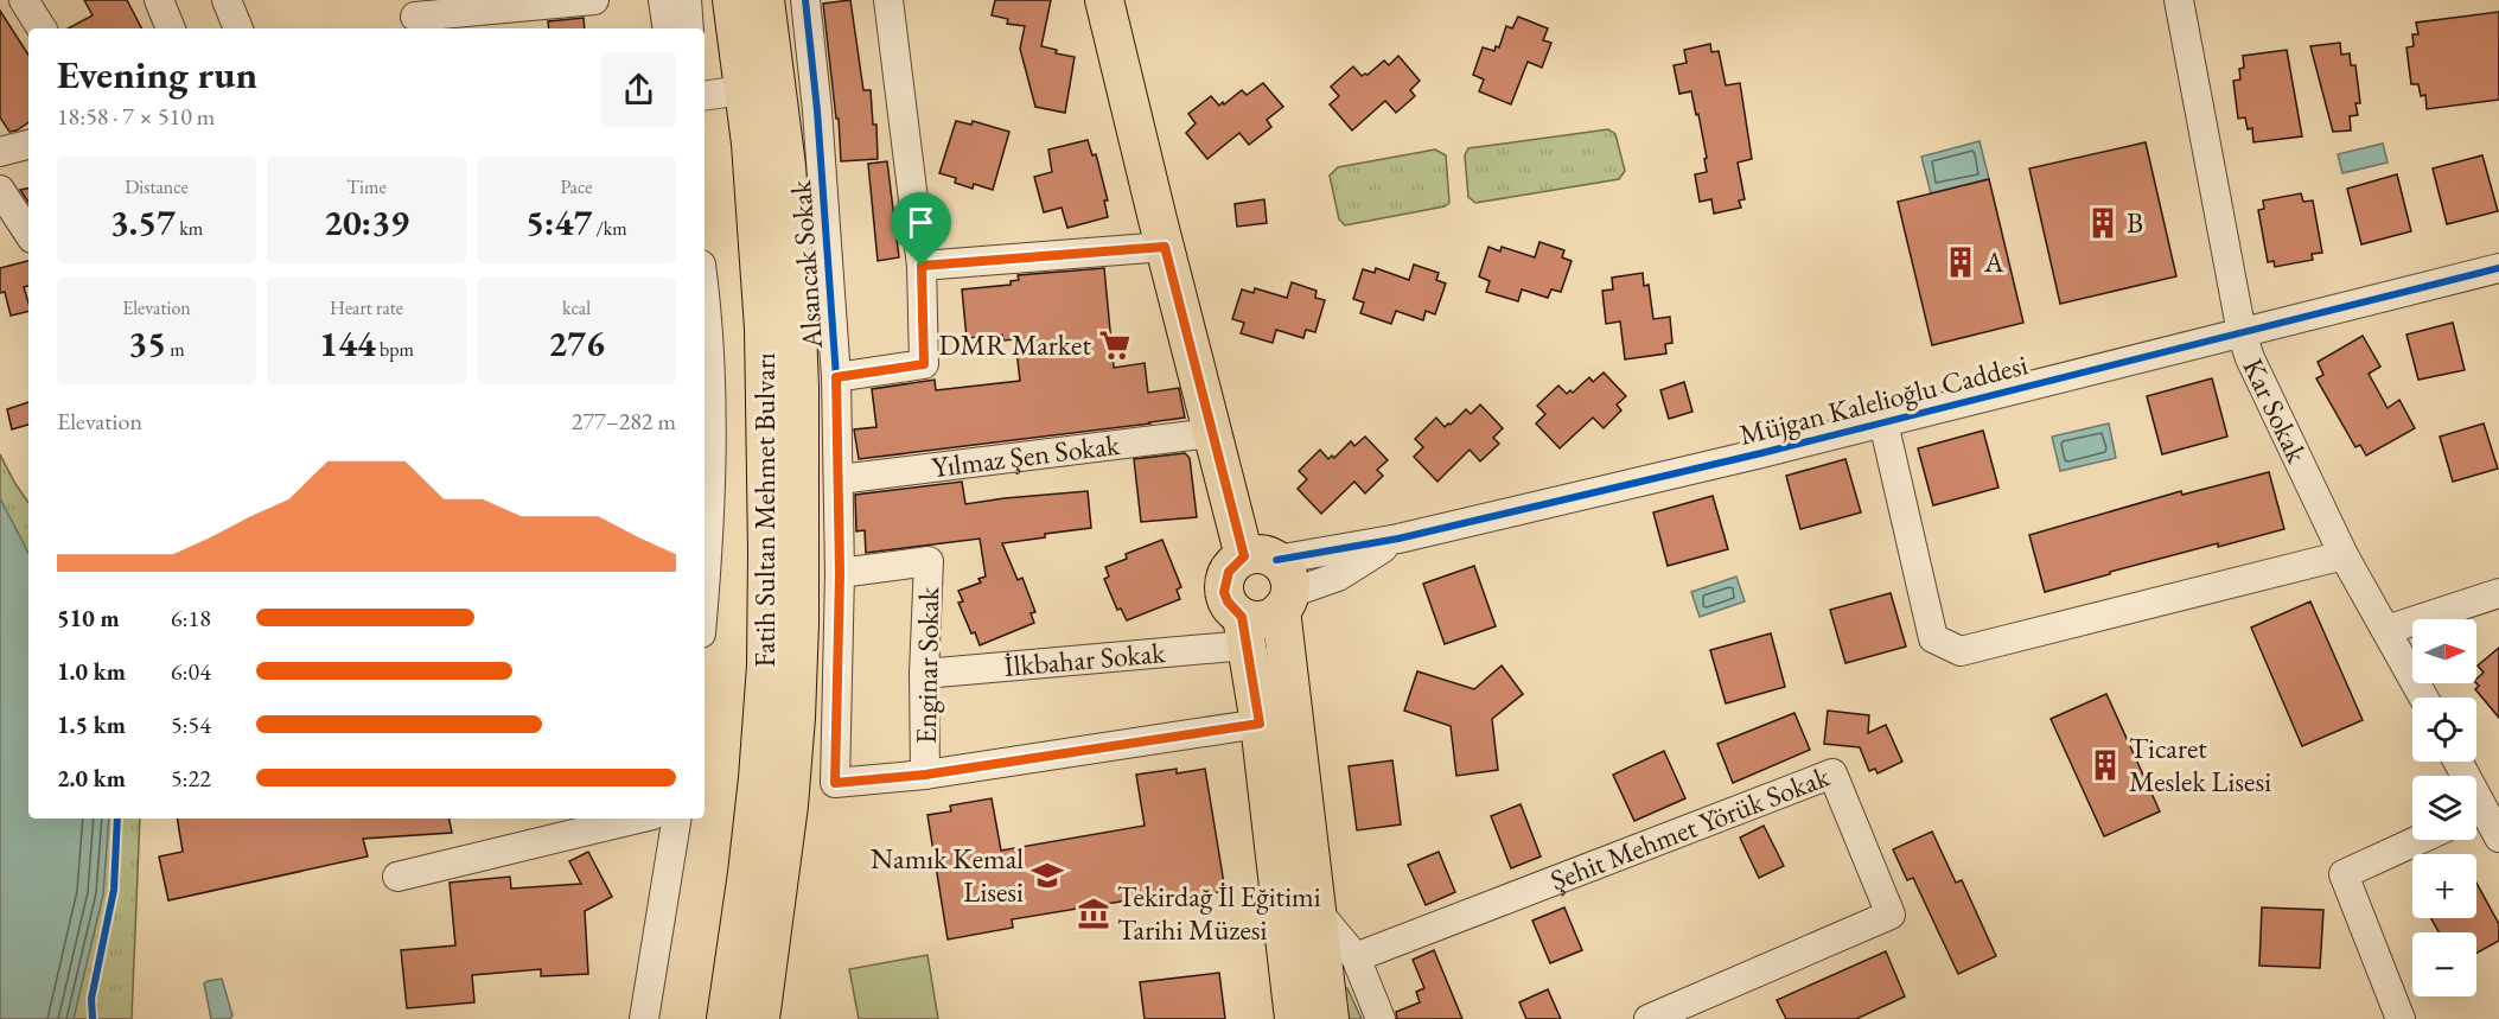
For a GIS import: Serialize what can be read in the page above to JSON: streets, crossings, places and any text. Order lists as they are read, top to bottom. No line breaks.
{"streets":{"main road":["Fatih Sultan Mehmet Bulvarı"],"street":["Alsancak Sokak","Müjgan Kalelioğlu Caddesi","Kar Sokak","Yılmaz Şen Sokak","İlkbahar Sokak","Enginar Sokak","Şehit Mehmet Yörük Sokak"]},"crossings":[["Alsancak Sokak","Yılmaz Şen Sokak"],["Alsancak Sokak","Enginar Sokak"],["Müjgan Kalelioğlu Caddesi","Kar Sokak"],["İlkbahar Sokak","Enginar Sokak"]],"places":{"building":["B","A","Ticaret Meslek Lisesi"],"supermarket":["DMR Market"],"school or university":["Namık Kemal Lisesi"],"museum":["Tekirdağ İl Eğitimi Tarihi Müzesi"]},"north":"right","page":{"heading":["Evening run","18:58 · 7 × 510 m"],"stats":[["Distance","3.57 km"],["Time","20:39"],["Pace","5:47 /km"],["Elevation","35 m"],["Heart rate","144 bpm"],["kcal","276"]],"chart":["Elevation","277–282 m"],"list":[{"name":"510 m","note":"6:18"},{"name":"1.0 km","note":"6:04"},{"name":"1.5 km","note":"5:54"},{"name":"2.0 km","note":"5:22"}],"map_buttons":["+","−"]}}
